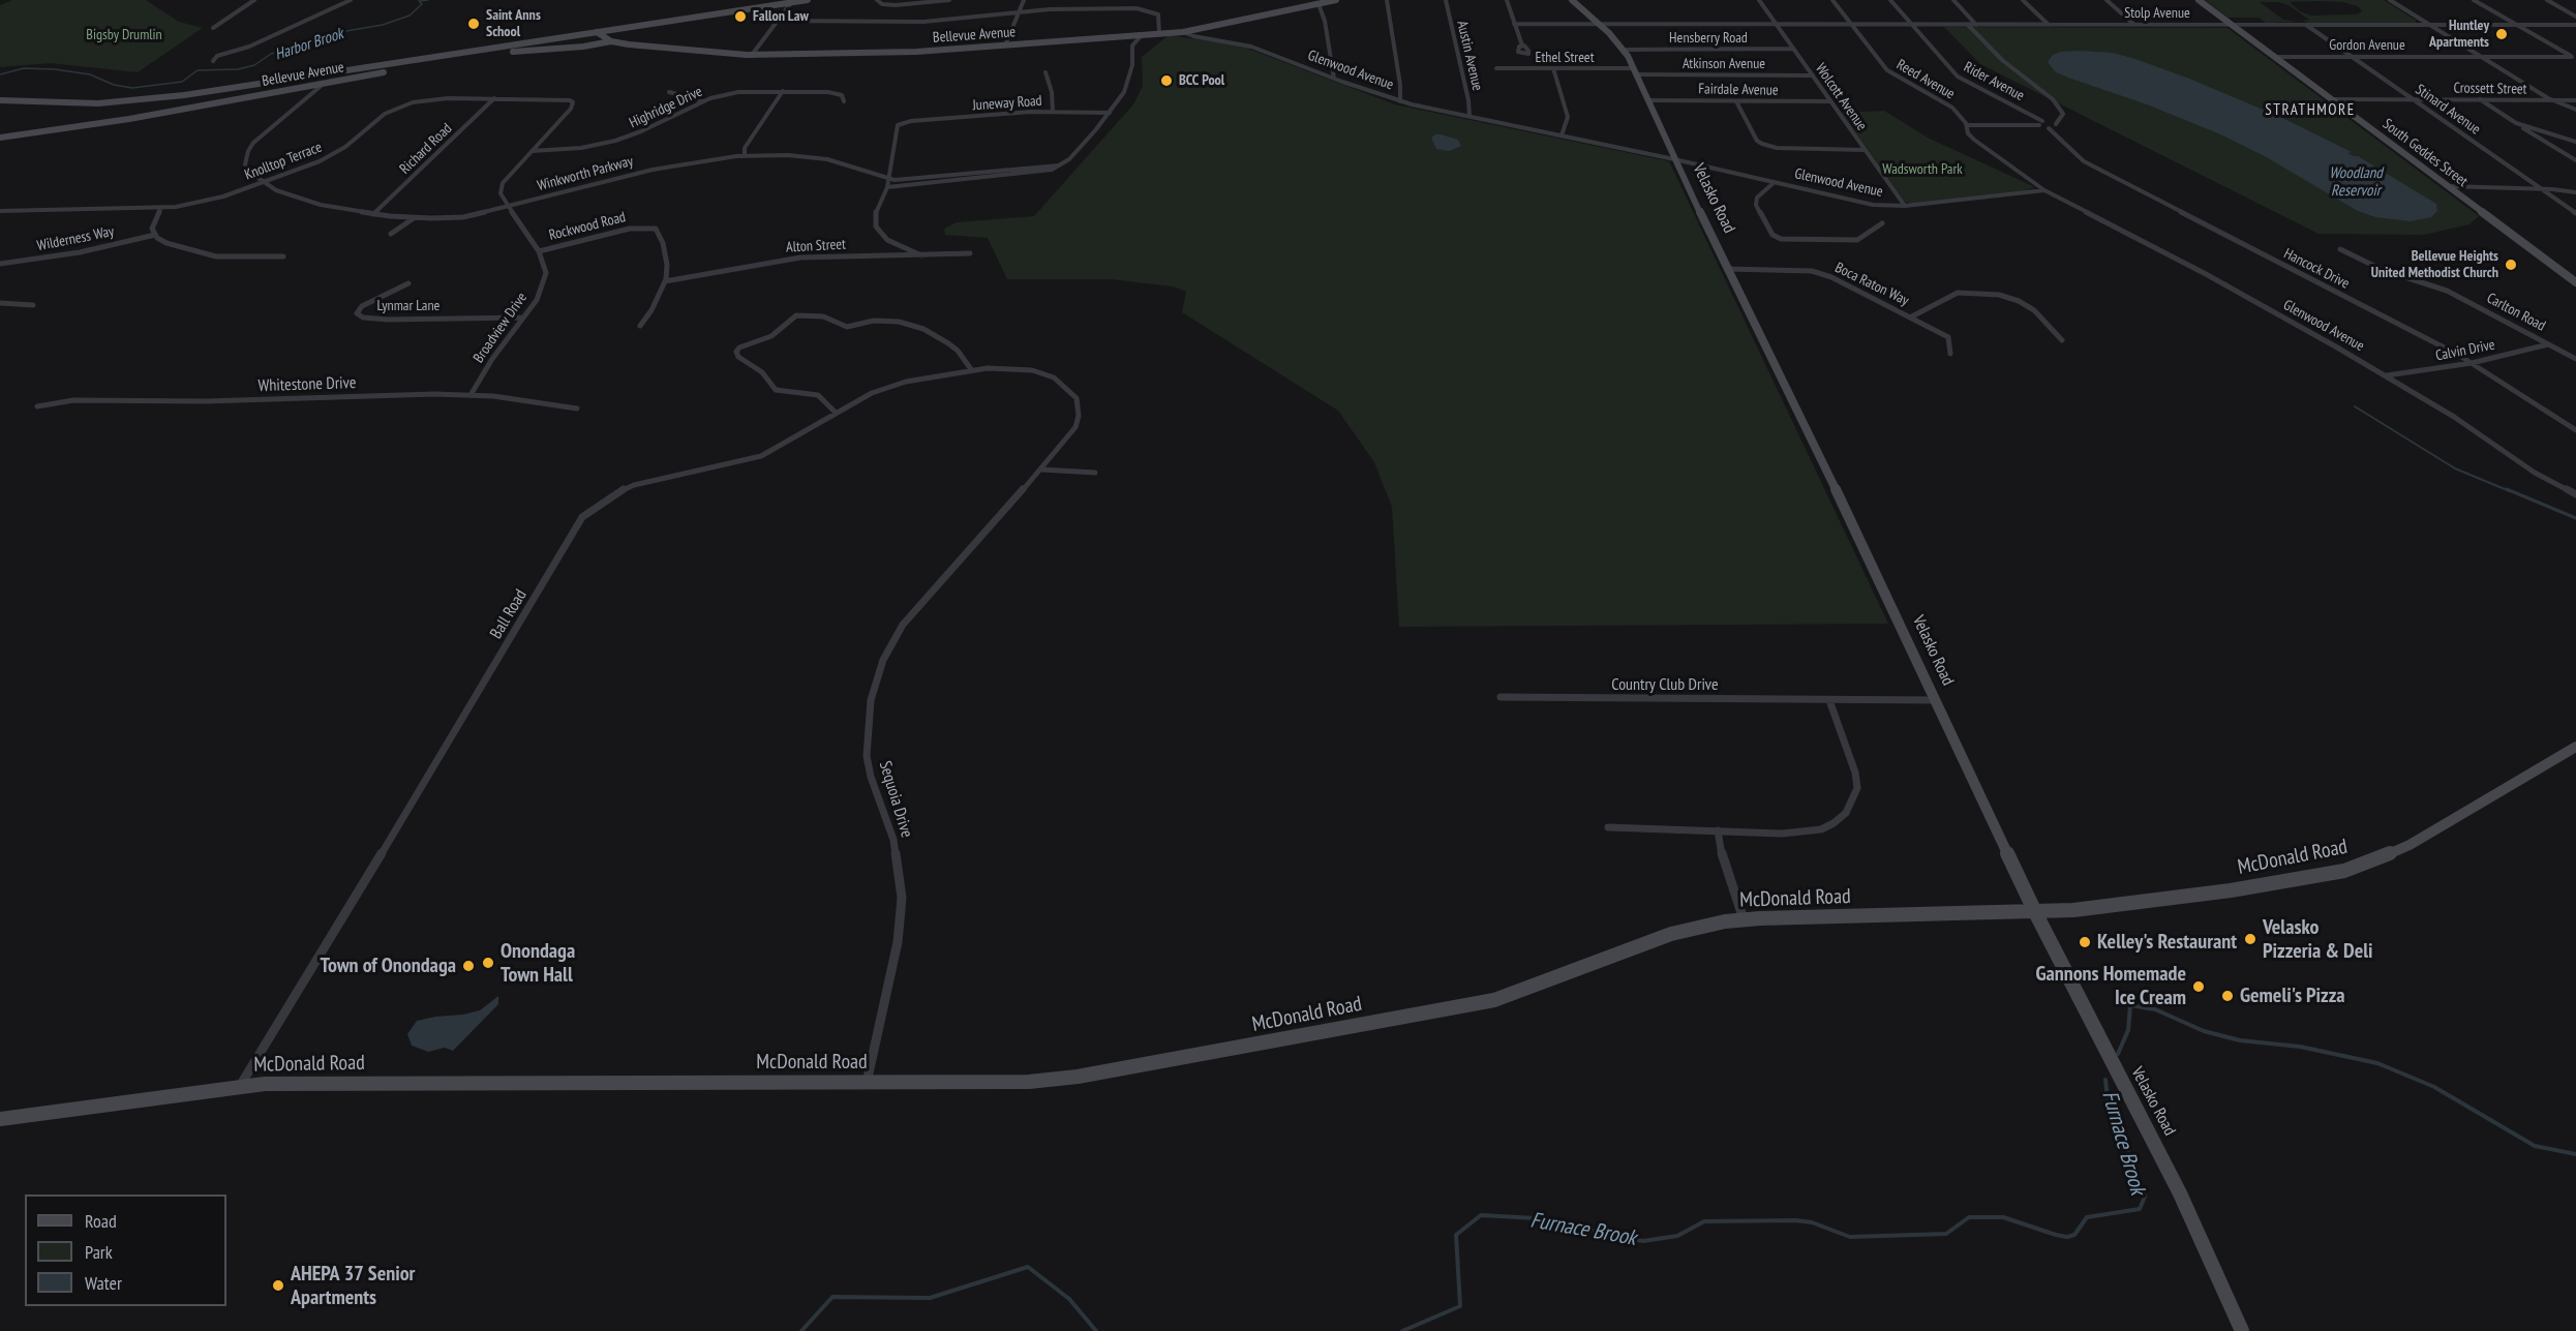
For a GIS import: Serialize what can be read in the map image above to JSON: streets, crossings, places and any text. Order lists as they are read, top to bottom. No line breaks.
{"streets":{"street":["Stolp Avenue","Bellevue Avenue","Hensberry Road","Gordon Avenue","Austin Avenue","Ethel Street","Atkinson Avenue","Glenwood Avenue","Reed Avenue","Rider Avenue","Crossett Street","Fairdale Avenue","Wolcott Avenue","Juneway Road","Highridge Drive","Stinard Avenue","Richard Road","South Geddes Street","Knolltop Terrace","Winkworth Parkway","Velasko Road","Rockwood Road","Wilderness Way","Alton Street","Hancock Drive","Boca Raton Way","Lynmar Lane","Carlton Road","Broadview Drive","Calvin Drive","Whitestone Drive","Ball Road","Country Club Drive","Sequoia Drive","McDonald Road"]},"crossings":[["Stolp Avenue","Reed Avenue"],["Stolp Avenue","Rider Avenue"],["Stolp Avenue","Wolcott Avenue"],["Stolp Avenue","Stinard Avenue"],["Stolp Avenue","South Geddes Street"],["Stolp Avenue","Velasko Road"],["Bellevue Avenue","Glenwood Avenue"],["Hensberry Road","Wolcott Avenue"],["Hensberry Road","Velasko Road"],["Gordon Avenue","Stinard Avenue"],["Gordon Avenue","South Geddes Street"],["Austin Avenue","Glenwood Avenue"],["Ethel Street","Atkinson Avenue"],["Ethel Street","Velasko Road"],["Atkinson Avenue","Wolcott Avenue"],["Atkinson Avenue","Velasko Road"],["Glenwood Avenue","Reed Avenue"],["Glenwood Avenue","Wolcott Avenue"],["Glenwood Avenue","Velasko Road"],["Glenwood Avenue","Calvin Drive"],["Rider Avenue","Hancock Drive"],["Crossett Street","Stinard Avenue"],["Crossett Street","South Geddes Street"],["Fairdale Avenue","Wolcott Avenue"],["Fairdale Avenue","Velasko Road"],["Juneway Road","Winkworth Parkway"],["Highridge Drive","Broadview Drive"],["Richard Road","Knolltop Terrace"],["Richard Road","Winkworth Parkway"],["Knolltop Terrace","Winkworth Parkway"],["Knolltop Terrace","Broadview Drive"],["Winkworth Parkway","Broadview Drive"],["Velasko Road","Boca Raton Way"],["Velasko Road","Country Club Drive"],["Velasko Road","McDonald Road"],["Rockwood Road","Alton Street"],["Rockwood Road","Broadview Drive"],["Hancock Drive","Calvin Drive"],["Lynmar Lane","Broadview Drive"],["Carlton Road","Calvin Drive"],["Broadview Drive","Whitestone Drive"],["Ball Road","Sequoia Drive"],["Ball Road","McDonald Road"],["Sequoia Drive","McDonald Road"]],"districts":["STRATHMORE"],"water":["Harbor Brook","Woodland Reservoir","Furnace Brook"],"parks":["Bigsby Drumlin","Wadsworth Park"],"places":["Fallon Law","Saint Anns School","Huntley Apartments","BCC Pool","Bellevue Heights United Methodist Church","Velasko Pizzeria & Deli","Kelley's Restaurant","Onondaga Town Hall","Town of Onondaga","Gannons Homemade Ice Cream","Gemeli's Pizza","AHEPA 37 Senior Apartments"],"legend":["Road","Park","Water"]}
